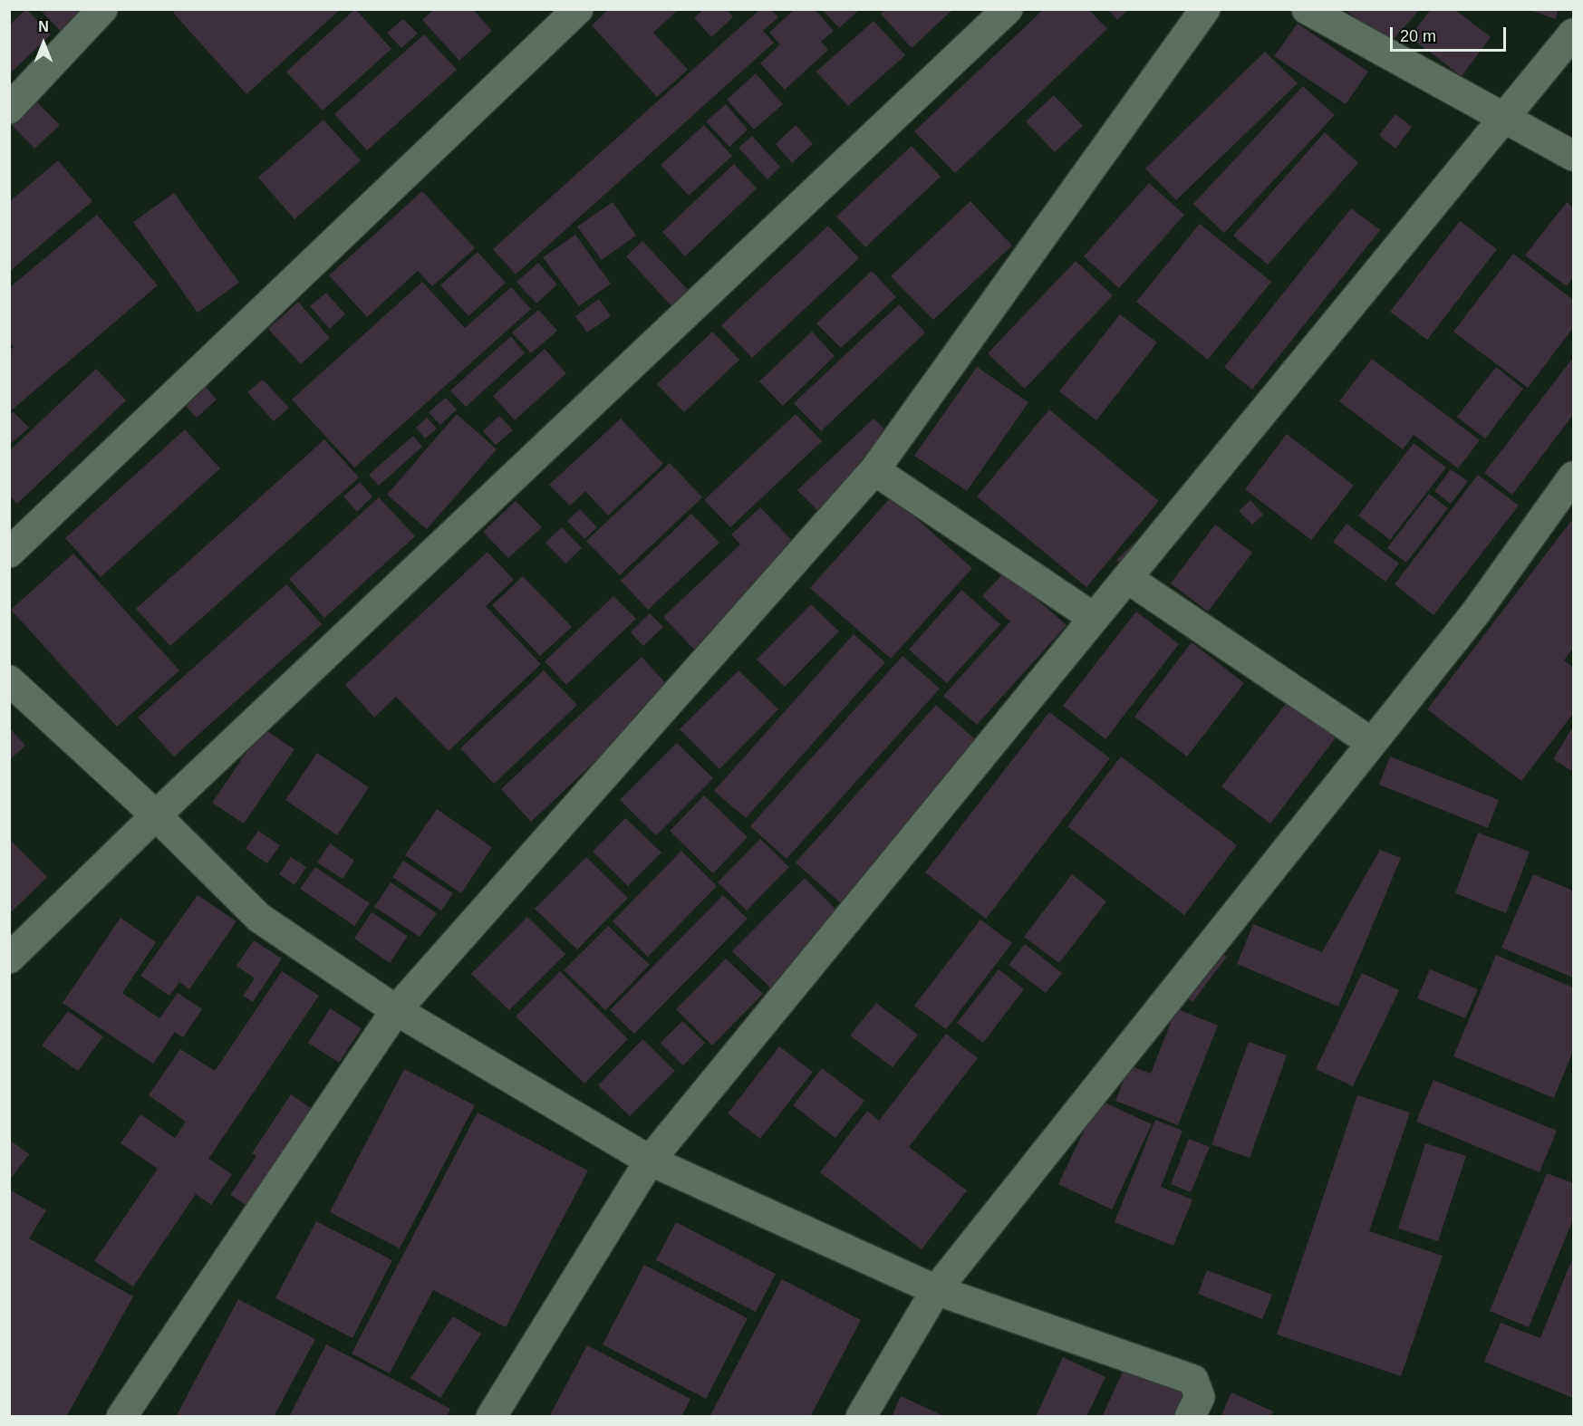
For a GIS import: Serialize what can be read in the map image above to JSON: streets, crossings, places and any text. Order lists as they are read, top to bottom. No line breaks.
{"scale_bar":"20 m","north":"top"}
